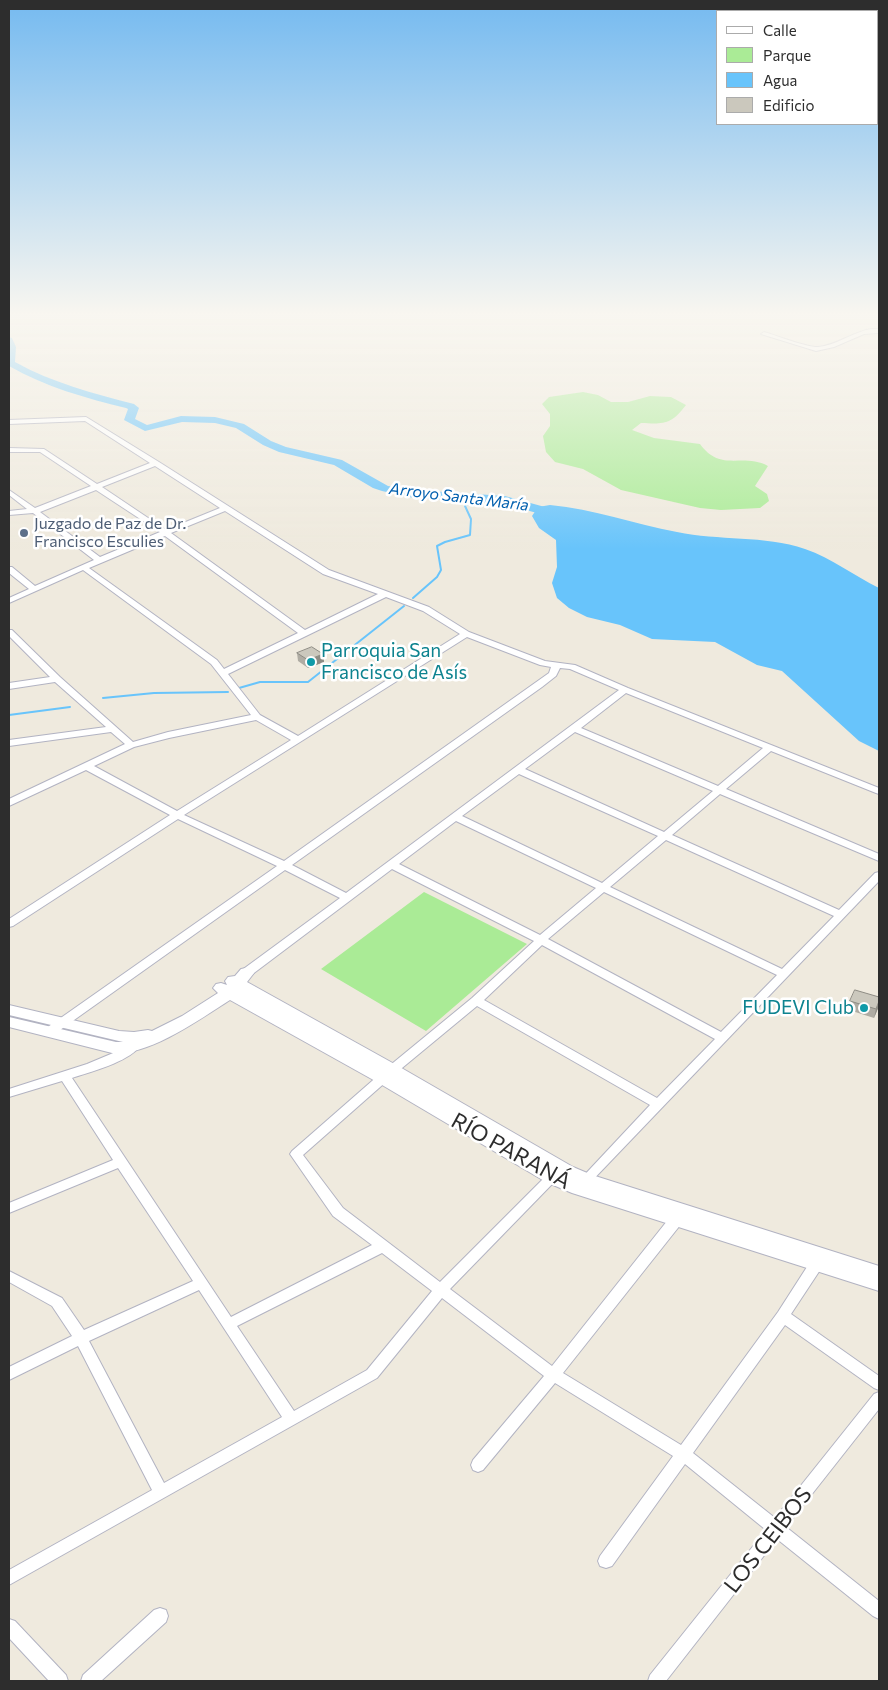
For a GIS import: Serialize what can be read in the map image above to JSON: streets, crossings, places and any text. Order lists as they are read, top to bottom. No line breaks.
{"streets":{"street":["RÍO PARANÁ","LOS CEIBOS"]},"water":["Arroyo Santa María"],"places":["Juzgado de Paz de Dr. Francisco Esculies","Parroquia San Francisco de Asís","FUDEVI Club"],"legend":["Calle","Parque","Agua","Edificio"]}
